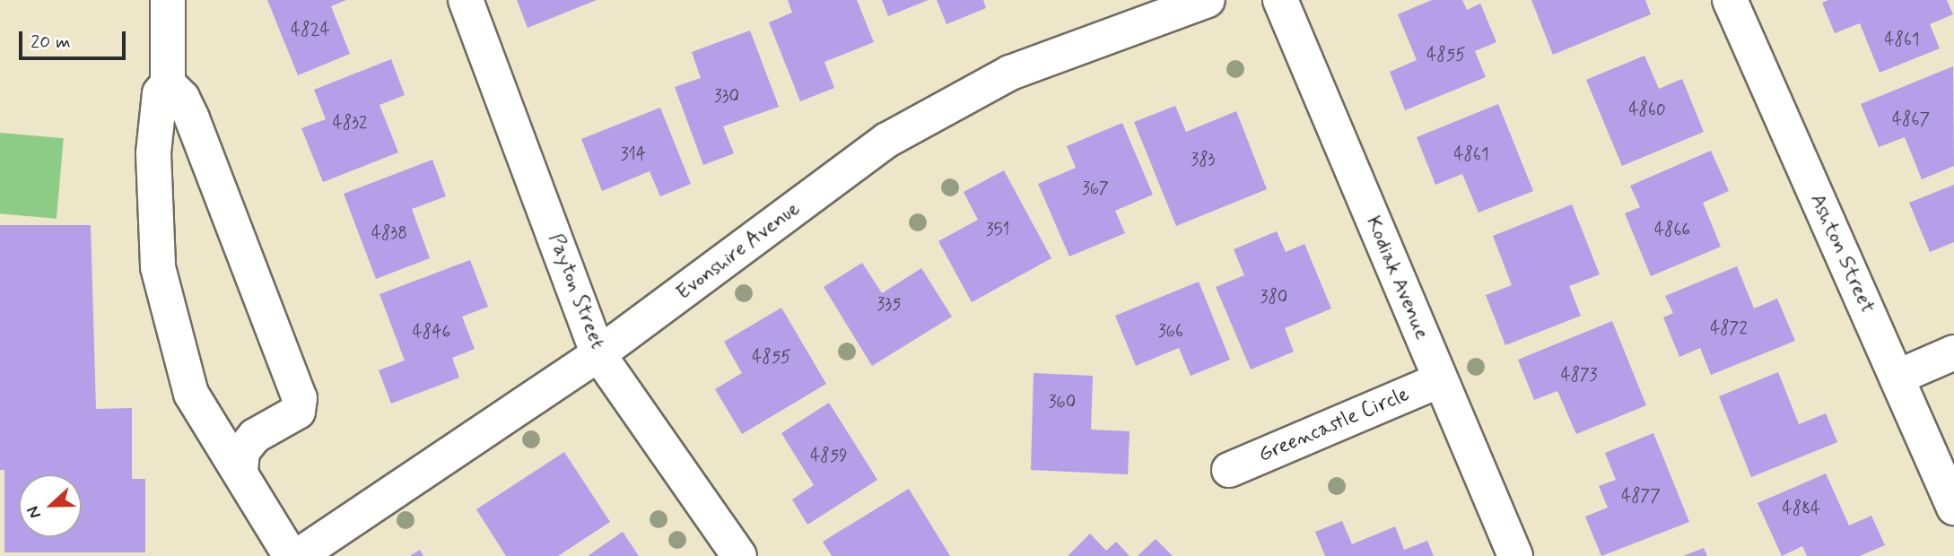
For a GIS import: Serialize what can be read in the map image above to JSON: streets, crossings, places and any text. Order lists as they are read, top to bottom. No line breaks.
{"streets":{"street":["Evonshire Avenue","Ashton Street","Kodiak Avenue","Payton Street","Greencastle Circle"]},"crossings":[["Evonshire Avenue","Payton Street"],["Kodiak Avenue","Greencastle Circle"]],"house_numbers":["4824","4861","4855","330","4860","4867","4832","314","4861","383","367","351","4866","4838","380","335","4872","366","4846","4855","4873","360","4859","4877","4884"],"scale_bar":"20 m","north":"left"}
